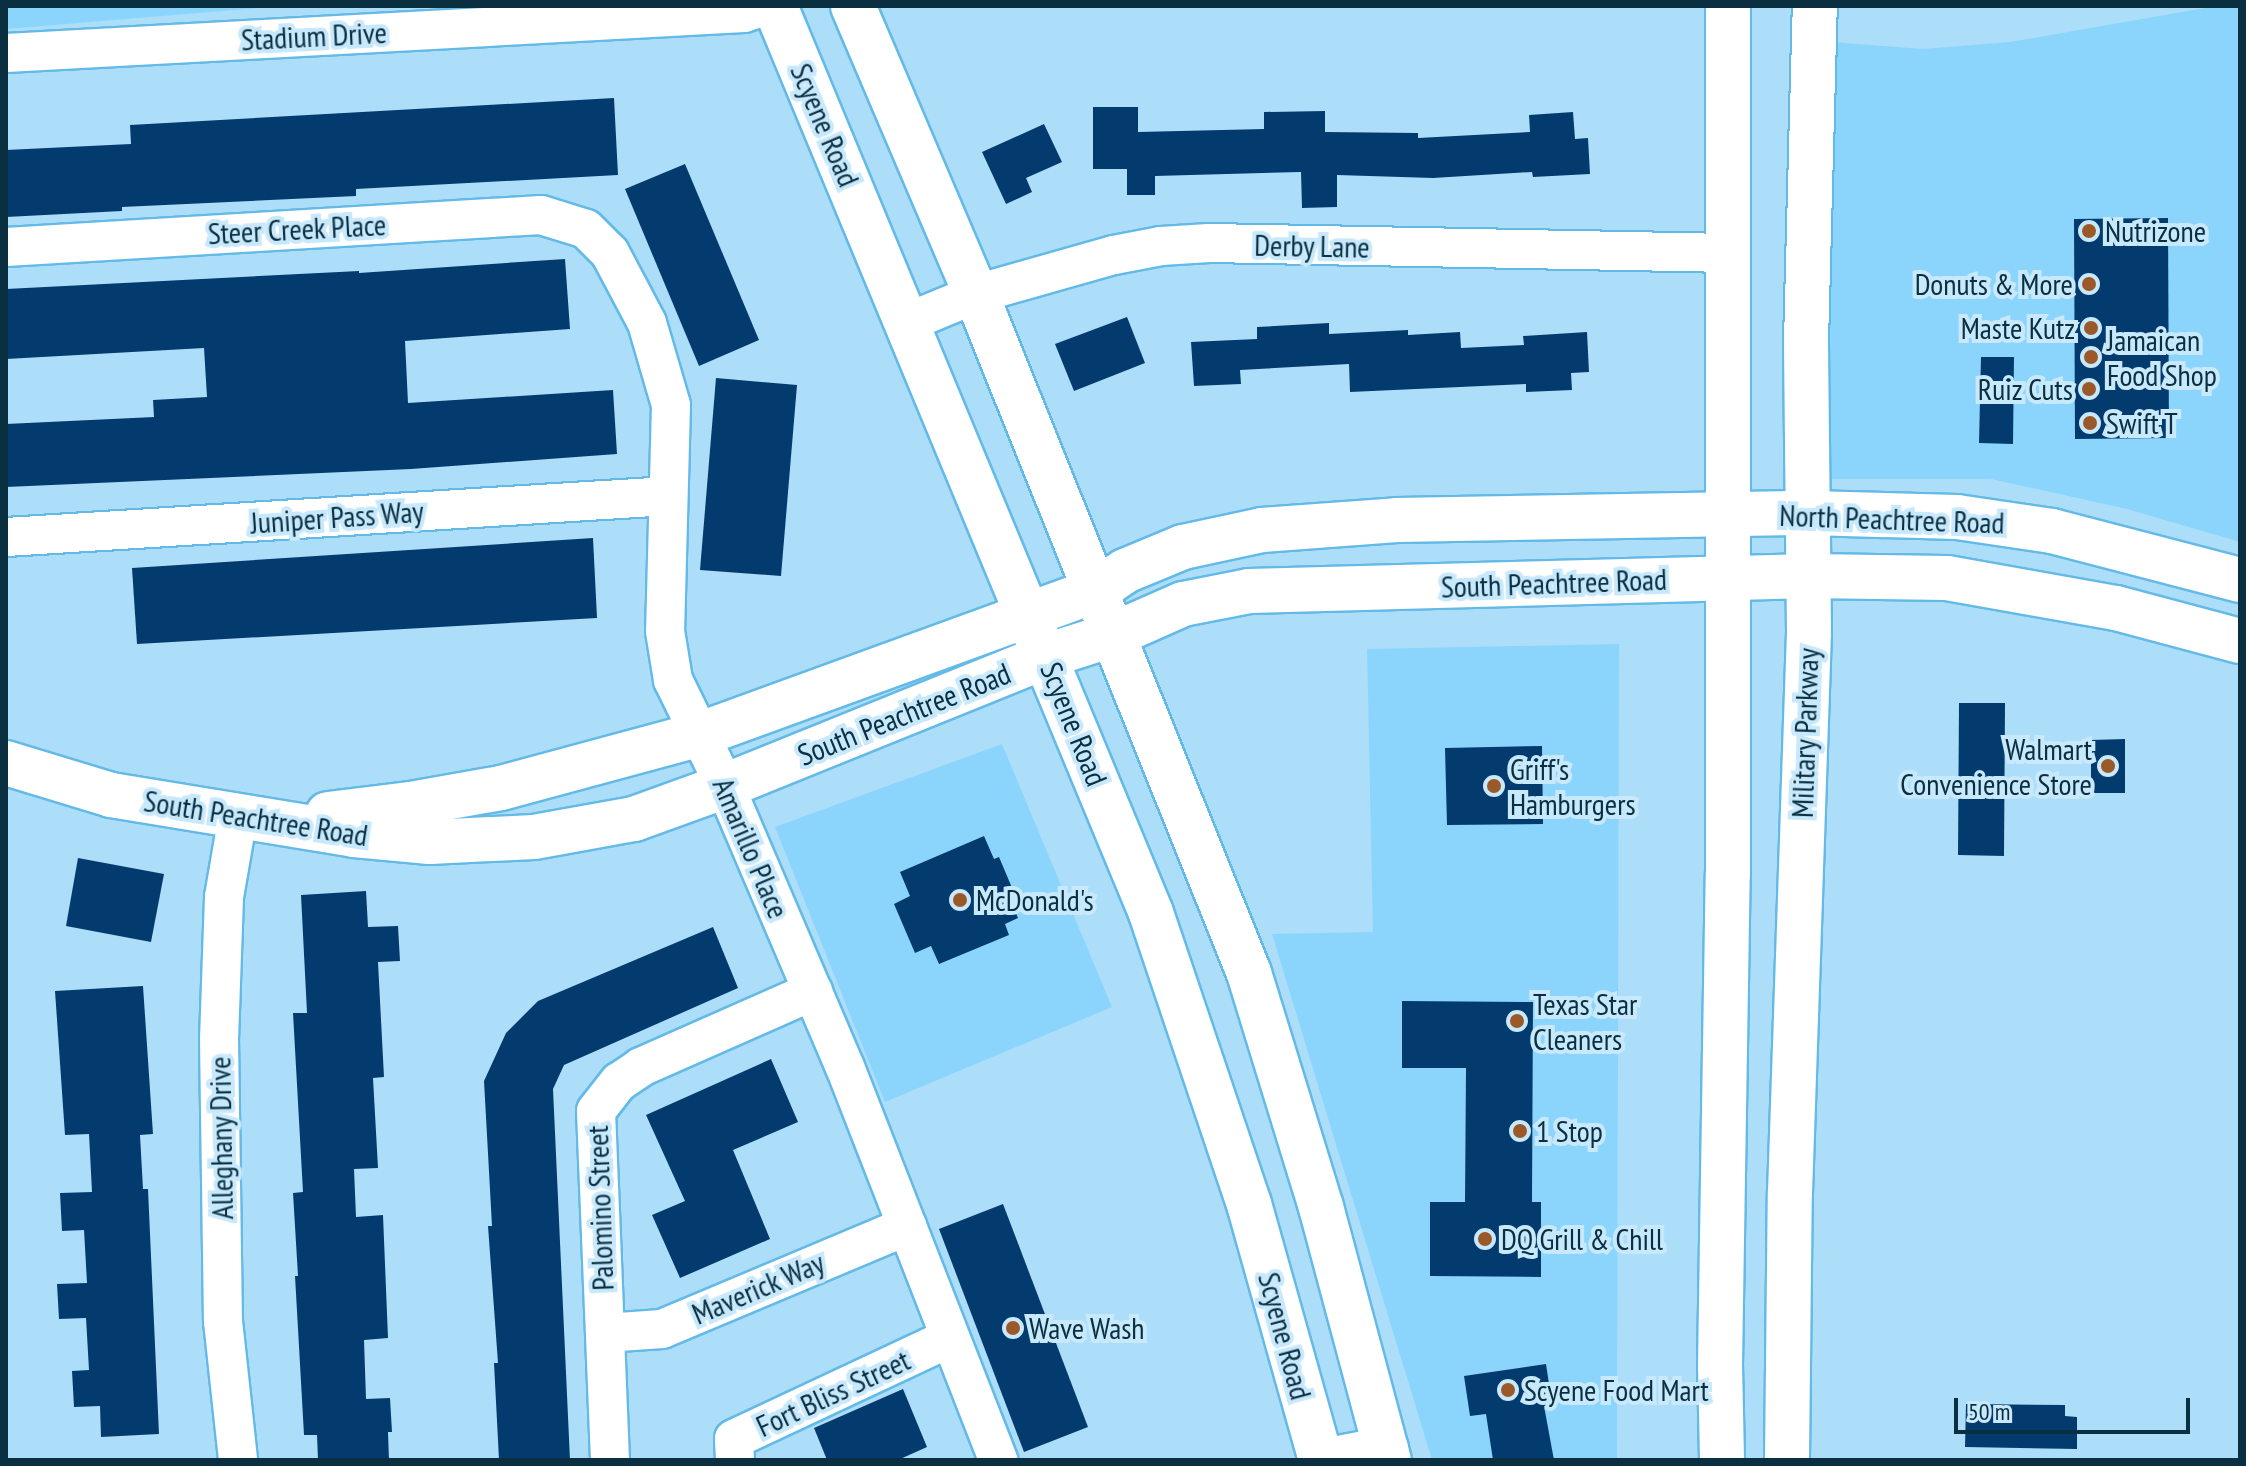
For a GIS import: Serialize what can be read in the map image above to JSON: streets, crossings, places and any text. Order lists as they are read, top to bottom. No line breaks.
{"streets":{"main road":["Scyene Road","North Peachtree Road","South Peachtree Road","Military Parkway"],"street":["Stadium Drive","Steer Creek Place","Derby Lane","Juniper Pass Way","Amarillo Place","Alleghany Drive","Palomino Street","Maverick Way","Fort Bliss Street"]},"crossings":[["Scyene Road","Derby Lane"],["Scyene Road","South Peachtree Road"],["Steer Creek Place","Amarillo Place"],["Juniper Pass Way","Amarillo Place"],["North Peachtree Road","South Peachtree Road"],["North Peachtree Road","Military Parkway"],["South Peachtree Road","Military Parkway"],["South Peachtree Road","Amarillo Place"],["South Peachtree Road","Alleghany Drive"],["Amarillo Place","Palomino Street"],["Amarillo Place","Maverick Way"],["Amarillo Place","Fort Bliss Street"],["Palomino Street","Maverick Way"]],"places":["Nutrizone","Donuts & More","Maste Kutz","Jamaican Food Shop","Ruiz Cuts","Swift T","Walmart Convenience Store","Griff's Hamburgers","McDonald's","Texas Star Cleaners","1 Stop","DQ Grill & Chill","Wave Wash","Scyene Food Mart"],"scale_bar":"50 m"}
